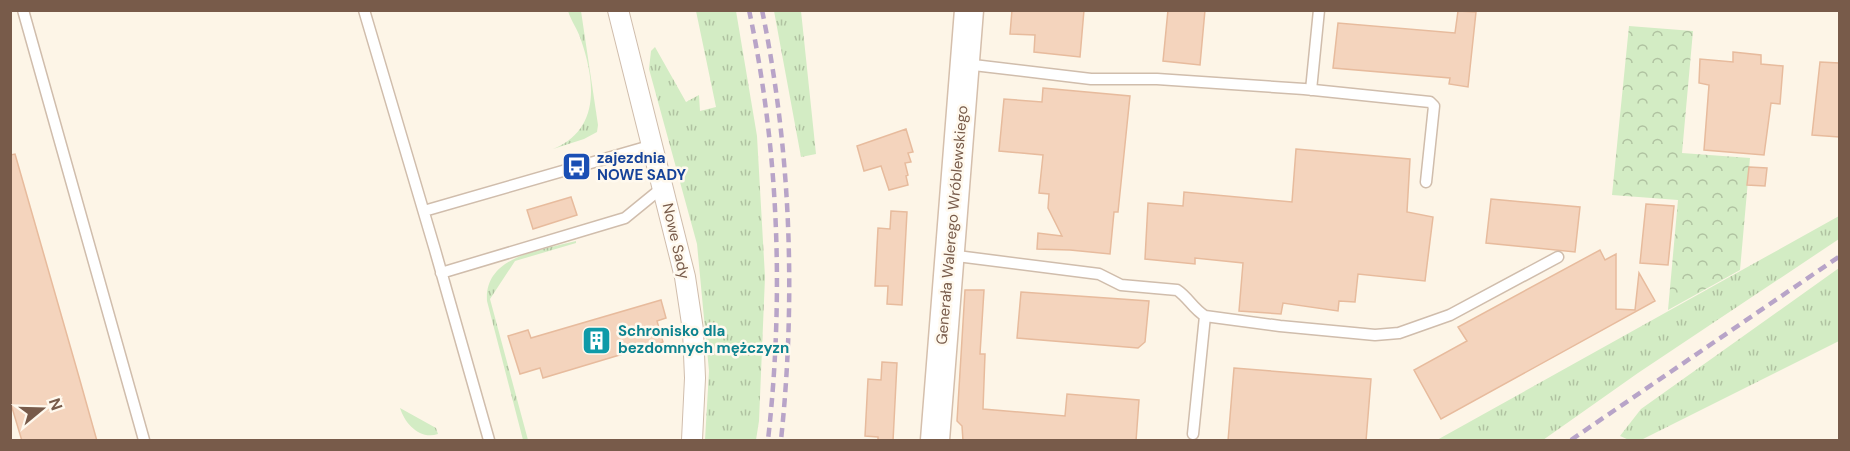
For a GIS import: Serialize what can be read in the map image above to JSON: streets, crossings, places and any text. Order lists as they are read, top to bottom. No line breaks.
{"streets":{"street":["Generała Walerego Wróblewskiego","Nowe Sady"]},"places":{"bus stop":["zajezdnia NOWE SADY"],"building":["Schronisko dla bezdomnych mężczyzn"]},"north":"right"}
